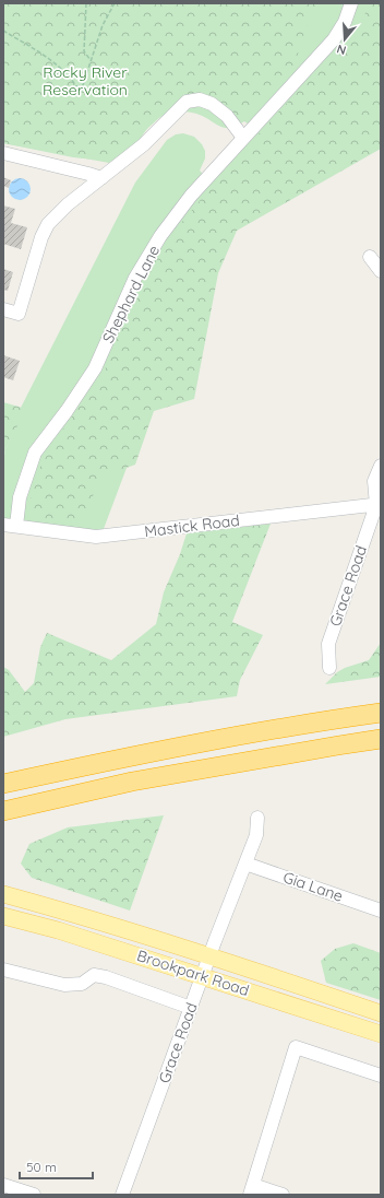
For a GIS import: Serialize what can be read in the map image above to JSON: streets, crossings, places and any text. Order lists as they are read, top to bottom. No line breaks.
{"streets":{"main road":["Brookpark Road"],"street":["Shephard Lane","Mastick Road","Grace Road","Gia Lane"]},"crossings":[["Shephard Lane","Mastick Road"],["Mastick Road","Grace Road"],["Grace Road","Gia Lane"],["Grace Road","Brookpark Road"]],"parks":["Rocky River Reservation"],"scale_bar":"50 m","north":"bottom"}
